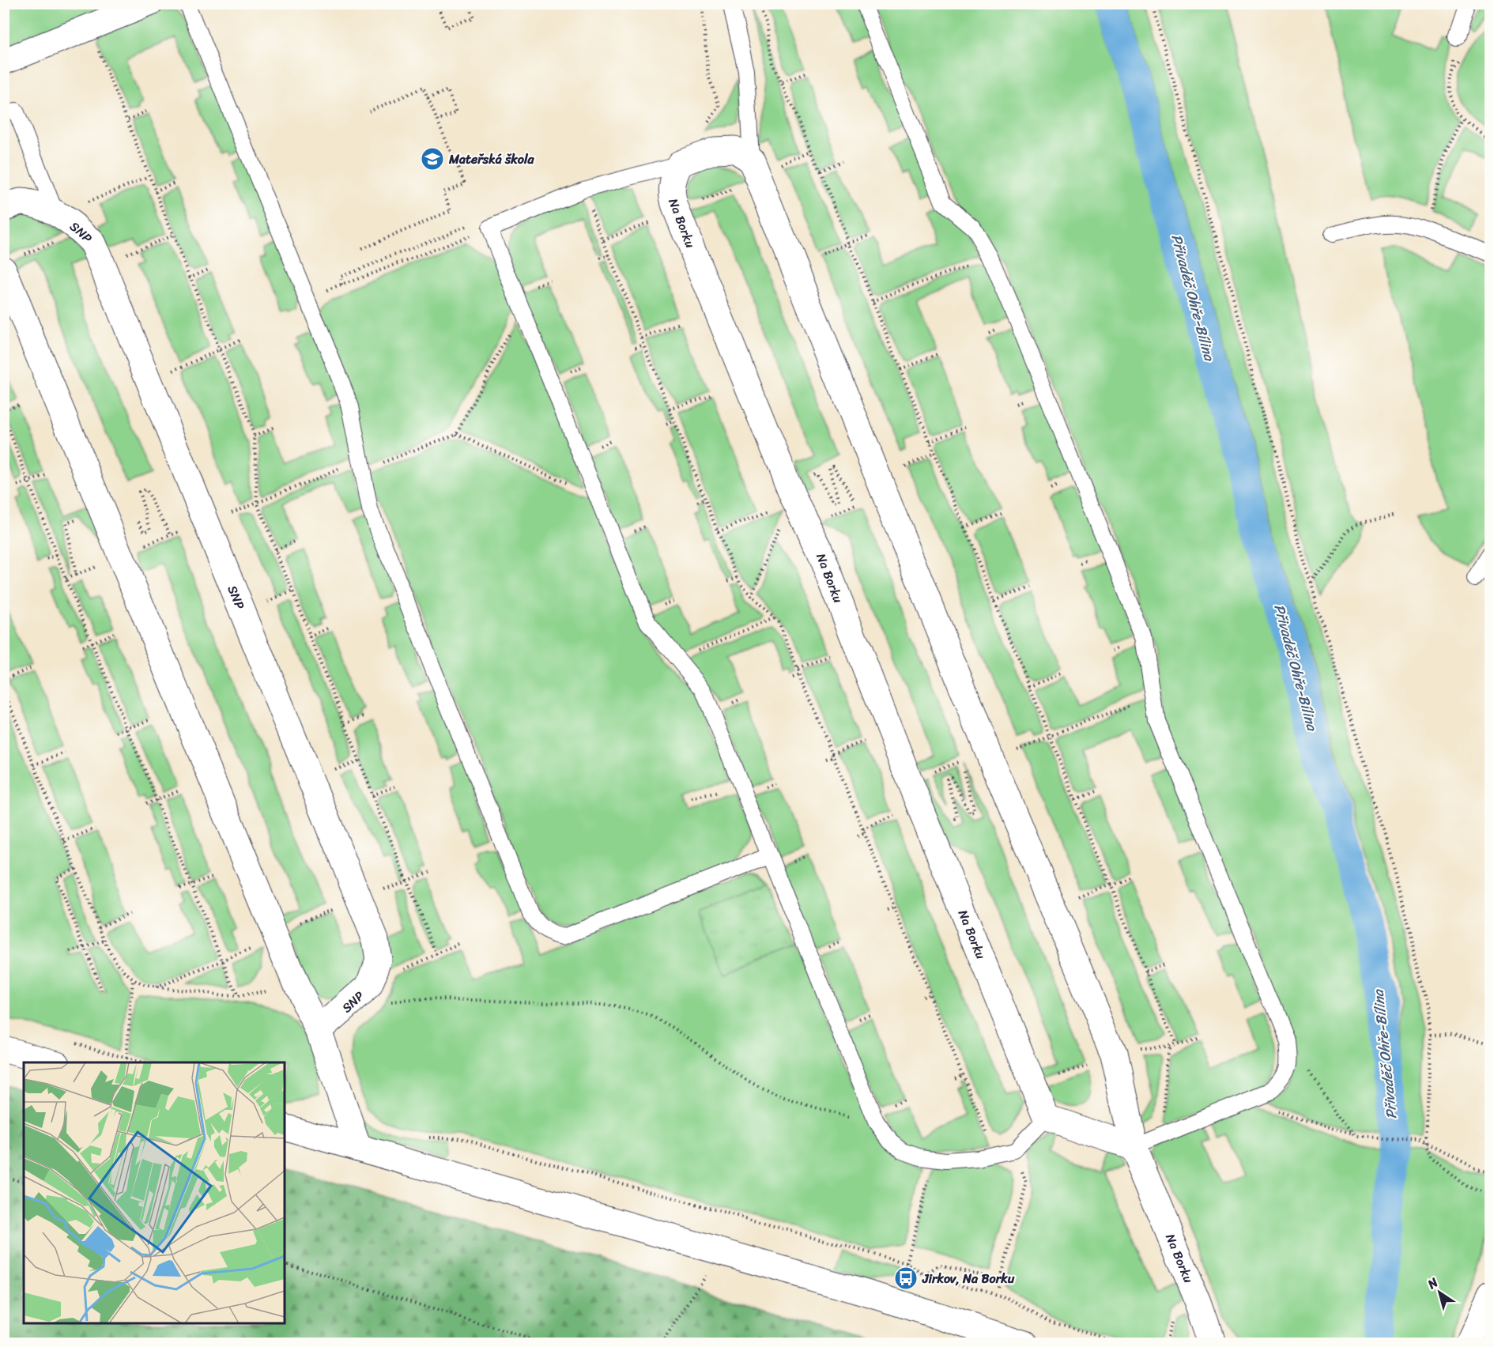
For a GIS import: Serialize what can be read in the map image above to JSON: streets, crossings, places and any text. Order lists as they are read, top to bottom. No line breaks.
{"streets":{"street":["Na Borku","SNP"]},"water":["Přivaděč Ohře-Bílina"],"places":{"school or university":["Mateřská škola"],"bus stop":["Jirkov, Na Borku"]},"north":"top left"}
